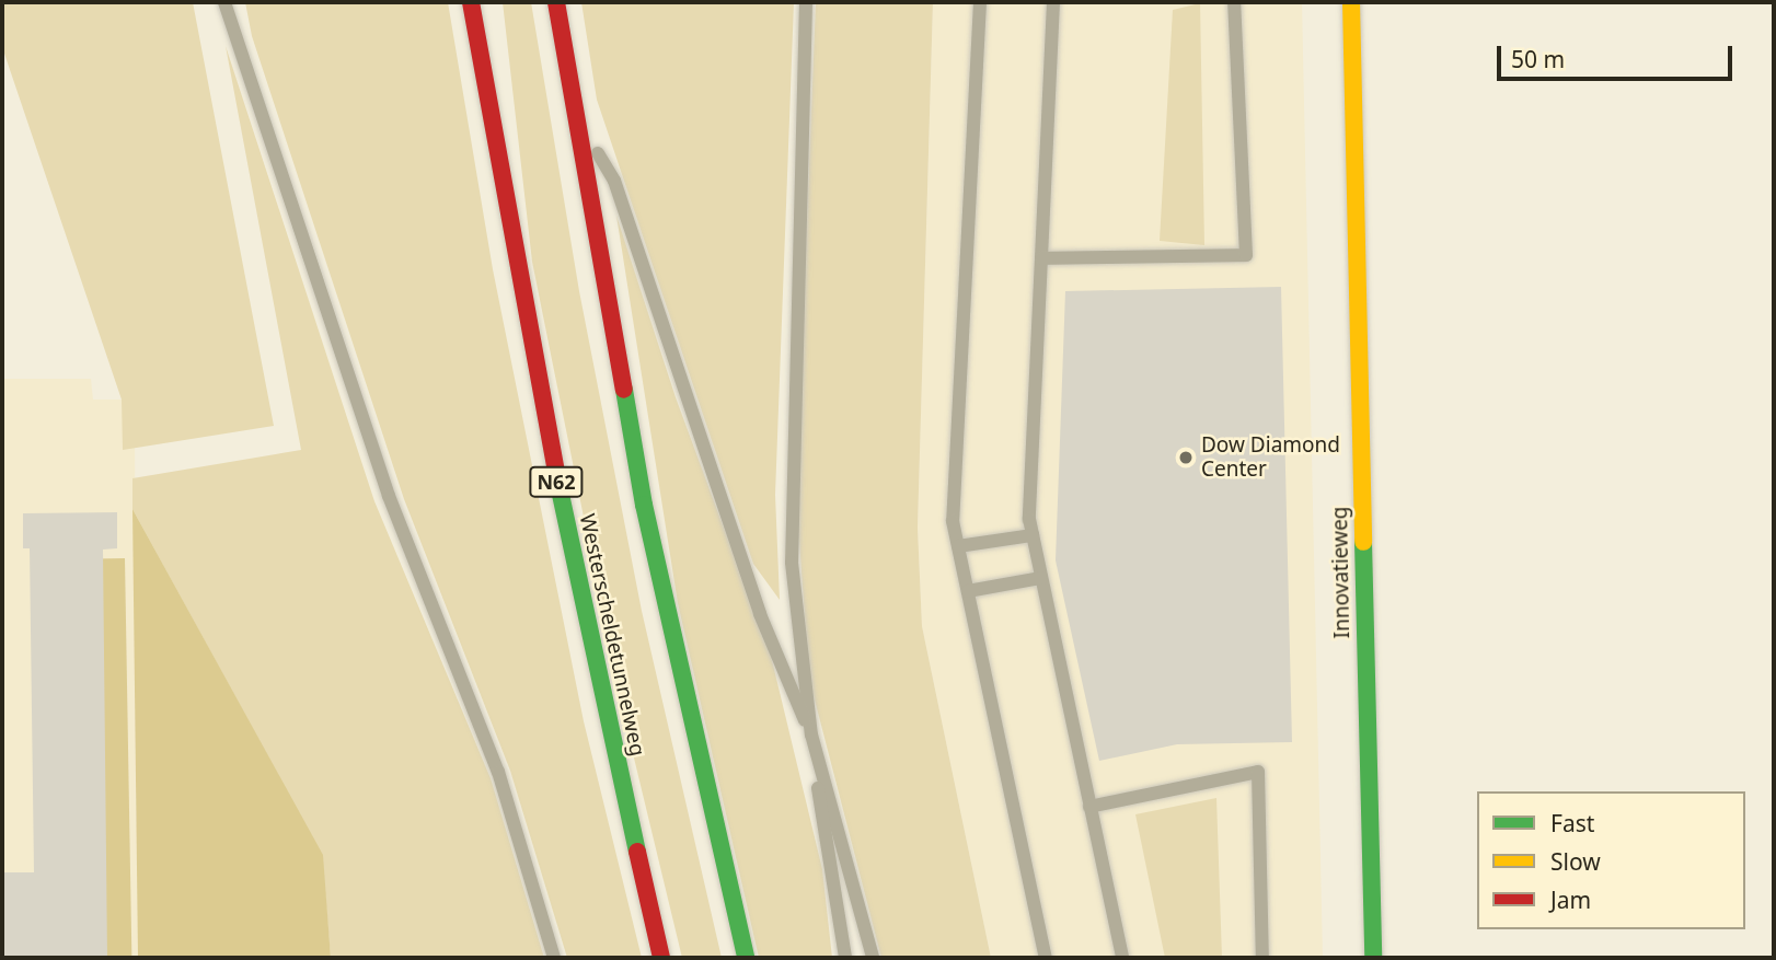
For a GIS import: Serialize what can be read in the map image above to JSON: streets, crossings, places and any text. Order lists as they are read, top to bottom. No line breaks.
{"streets":{"main road":["N62","Innovatieweg","Westerscheldetunnelweg"]},"places":["Dow Diamond Center"],"legend":["Fast","Slow","Jam"],"scale_bar":"50 m"}
